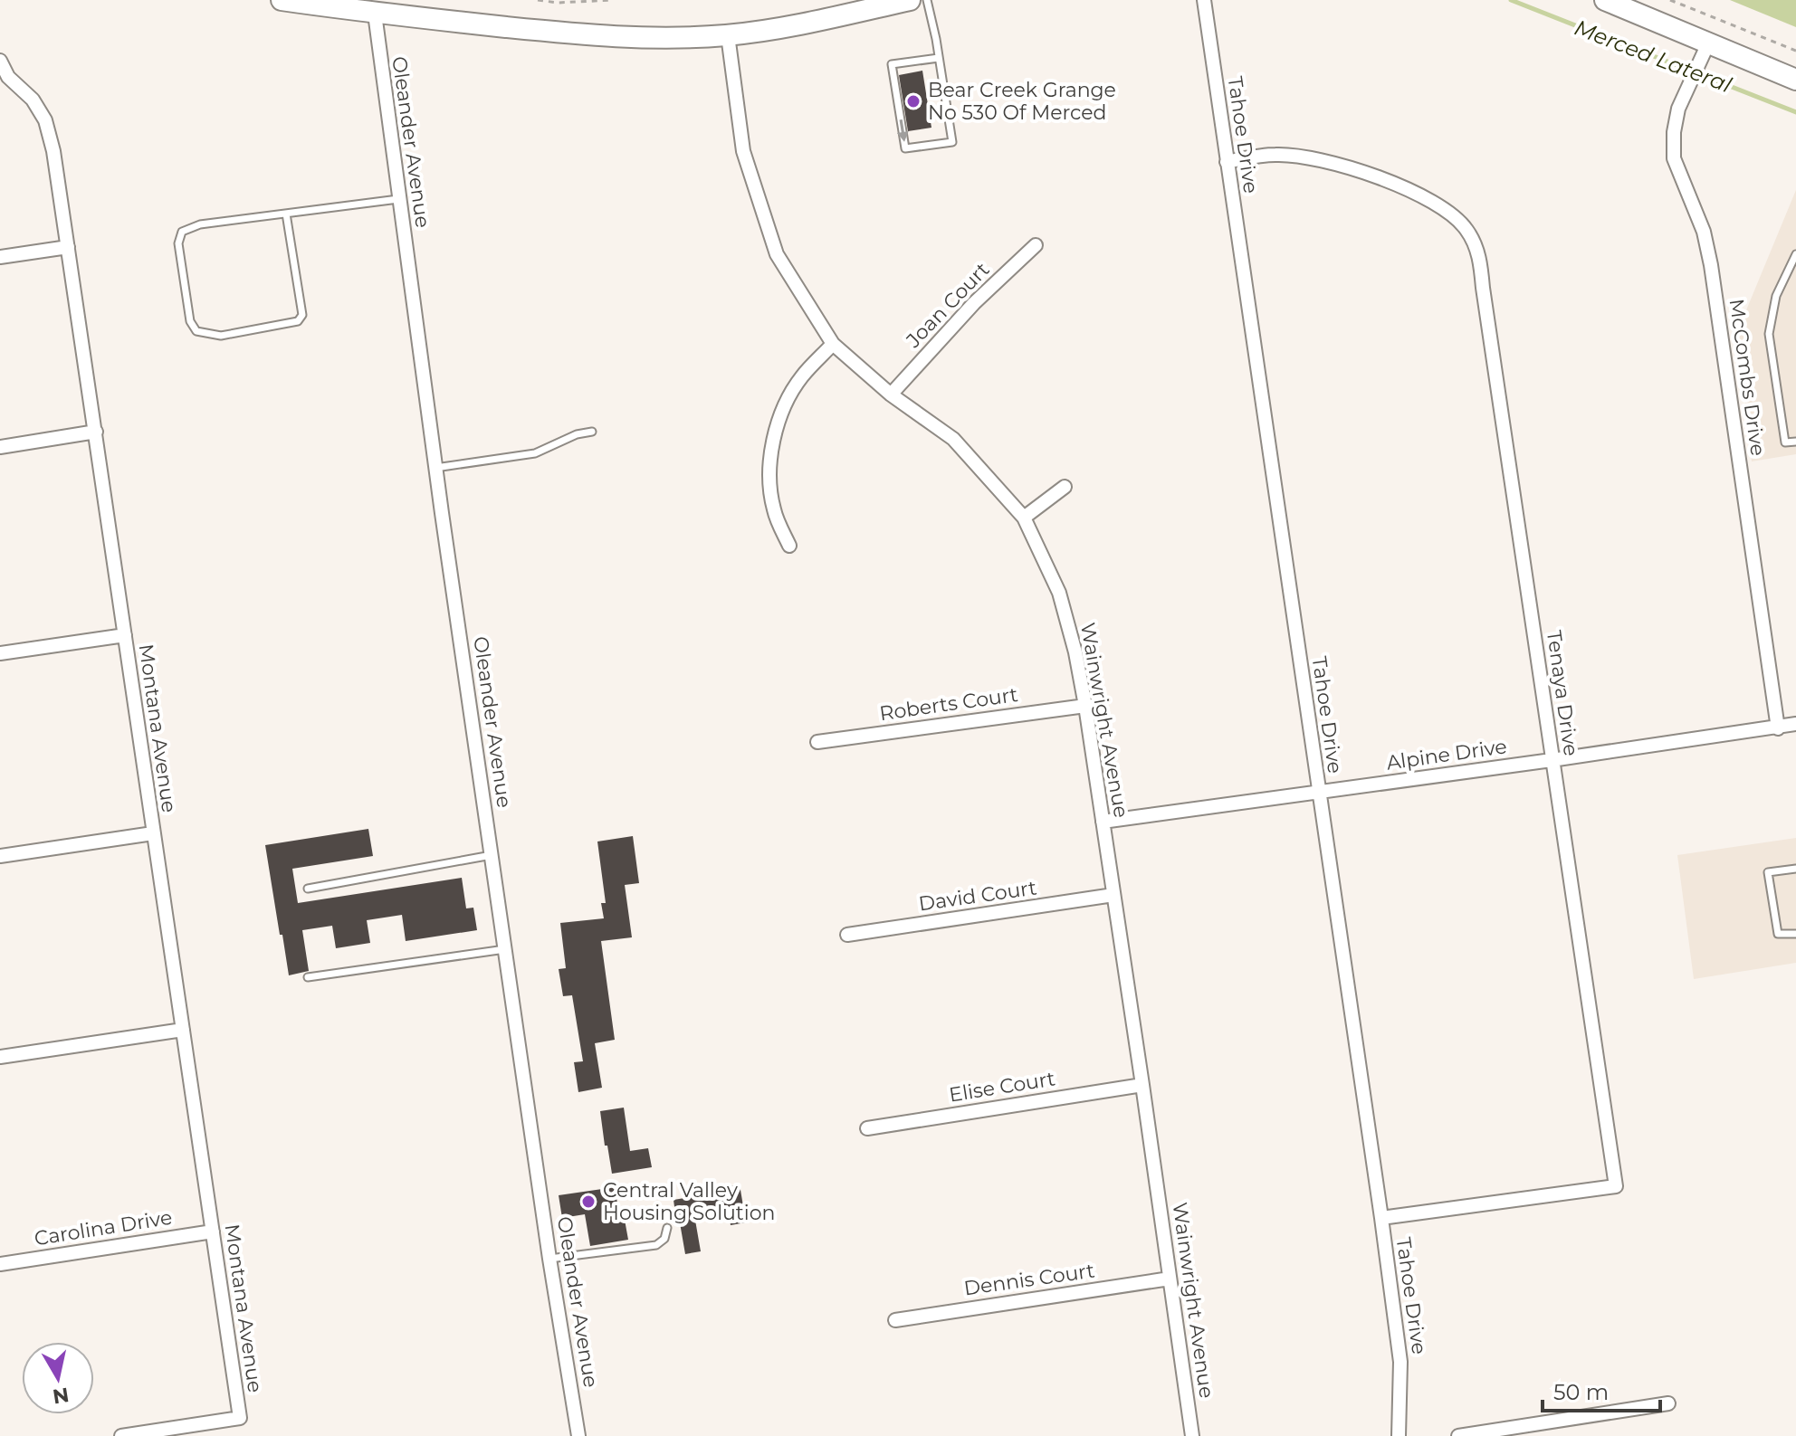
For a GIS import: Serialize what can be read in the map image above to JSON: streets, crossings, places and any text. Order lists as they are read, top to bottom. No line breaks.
{"streets":{"street":["Tahoe Drive","Oleander Avenue","Joan Court","McCombs Drive","Tenaya Drive","Roberts Court","Wainwright Avenue","Montana Avenue","Alpine Drive","David Court","Elise Court","Carolina Drive","Dennis Court"]},"crossings":[["Tahoe Drive","Tenaya Drive"],["Tahoe Drive","Alpine Drive"],["Joan Court","Wainwright Avenue"],["McCombs Drive","Alpine Drive"],["Tenaya Drive","Alpine Drive"],["Roberts Court","Wainwright Avenue"],["Wainwright Avenue","Alpine Drive"],["Wainwright Avenue","David Court"],["Wainwright Avenue","Elise Court"],["Wainwright Avenue","Dennis Court"],["Montana Avenue","Carolina Drive"]],"water":["Merced Lateral"],"places":["Bear Creek Grange No 530 Of Merced","Central Valley Housing Solution"],"scale_bar":"50 m","north":"bottom"}
